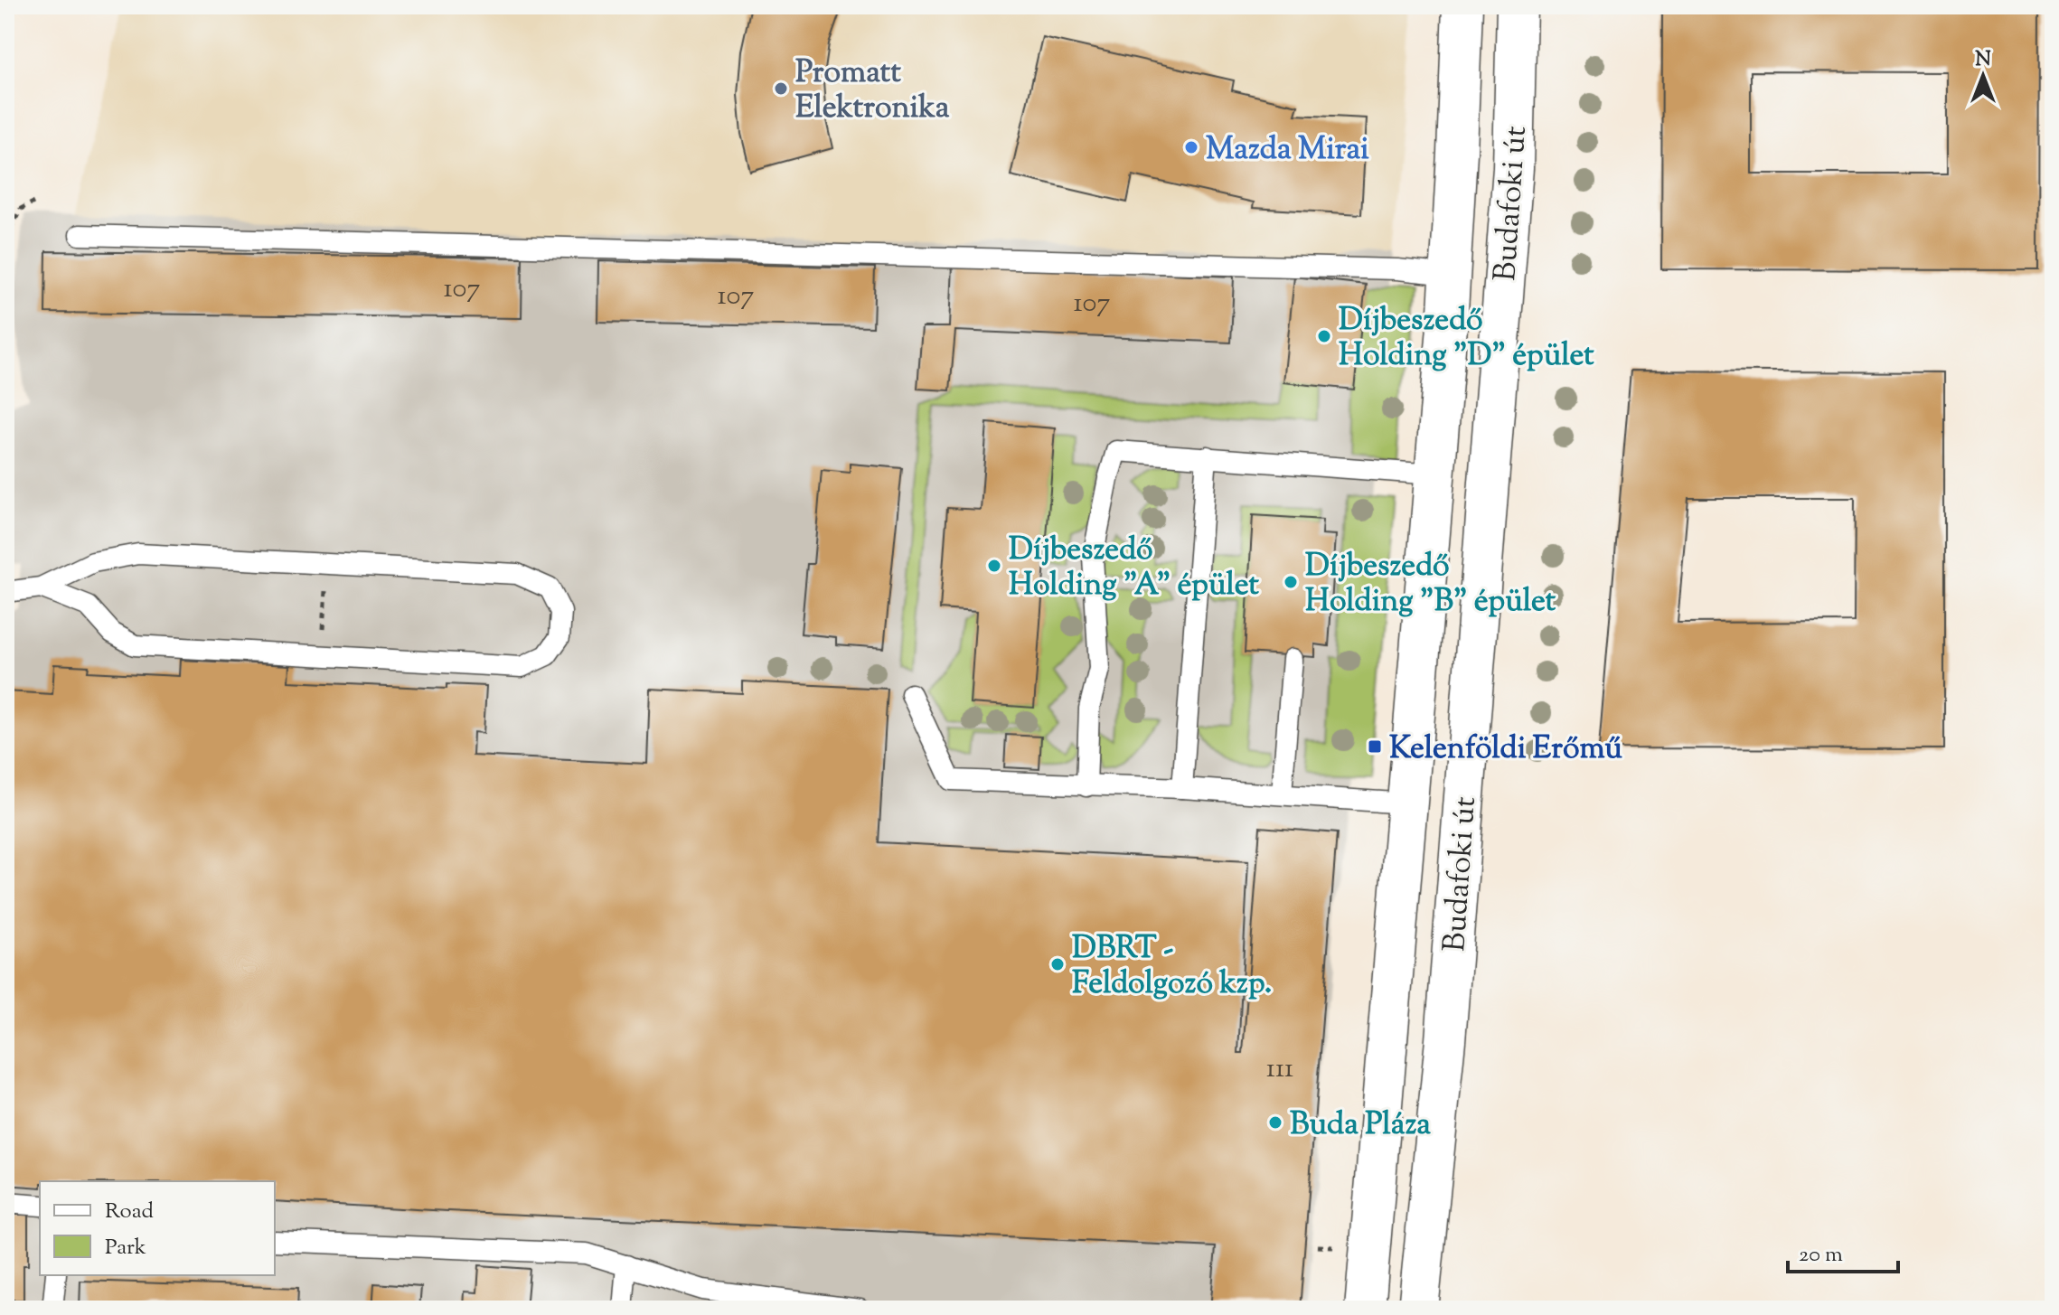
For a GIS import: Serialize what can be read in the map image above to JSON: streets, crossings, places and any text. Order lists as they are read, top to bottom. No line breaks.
{"streets":{"main road":["Budafoki út"]},"places":{"other":["Promatt Elektronika","Mazda Mirai","Díjbeszedő Holding \"D\" épület","Díjbeszedő Holding \"A\" épület","Díjbeszedő Holding \"B\" épület","DBRT - Feldolgozó kzp.","Buda Pláza"],"transit":["Kelenföldi Erőmű"]},"house_numbers":["107","107","107","111"],"legend":["Road","Park"],"scale_bar":"20 m","north":"top"}
